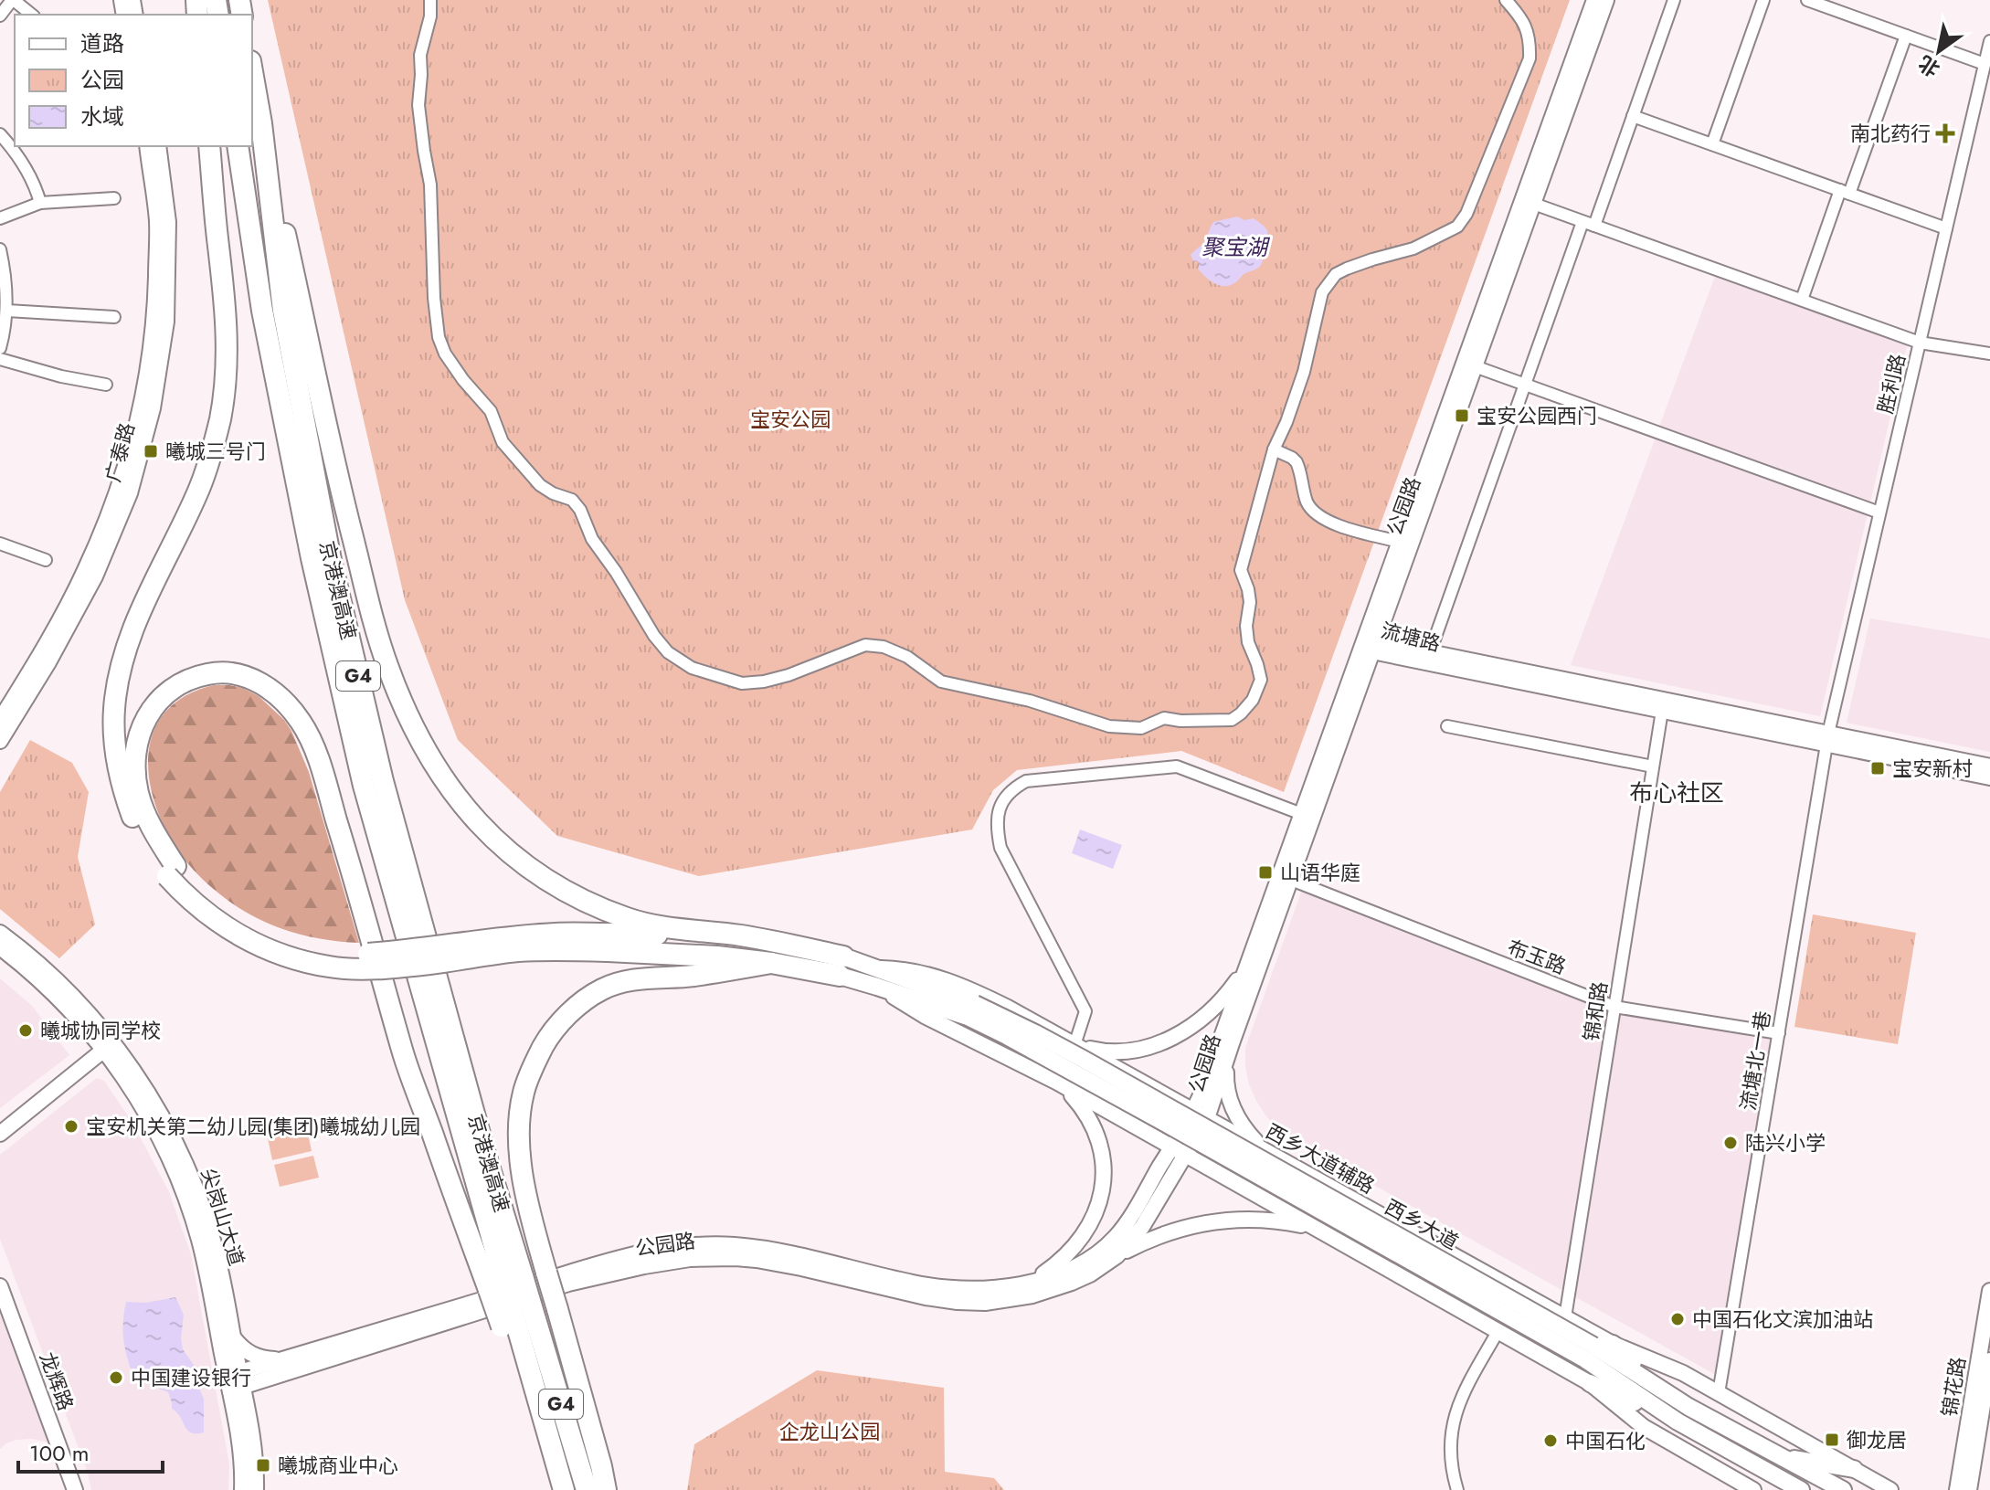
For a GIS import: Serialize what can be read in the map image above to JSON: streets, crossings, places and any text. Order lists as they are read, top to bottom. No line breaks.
{"streets":{"highway":["京港澳高速","G4"],"main road":["广泰路","公园路","流塘路","西乡大道辅路","尖岗山大道","西乡大道","龙辉路","锦花路"],"street":["胜利路","布玉路","锦和路","流塘北一巷"]},"crossings":[["胜利路","流塘路"],["胜利路","流塘北一巷"],["公园路","流塘路"],["公园路","布玉路"],["公园路","西乡大道辅路"],["公园路","尖岗山大道"],["京港澳高速","G4"],["流塘路","锦和路"],["流塘路","流塘北一巷"],["布玉路","锦和路"],["布玉路","流塘北一巷"],["锦和路","西乡大道辅路"],["流塘北一巷","西乡大道辅路"]],"districts":["布心社区"],"water":["聚宝湖"],"parks":["宝安公园","企龙山公园"],"places":{"health":["南北药行"],"transit":["宝安公园西门","曦城三号门","宝安新村","山语华庭","御龙居","曦城商业中心"],"other":["曦城协同学校","宝安机关第二幼儿园(集团)曦城幼儿园","陆兴小学","中国石化文滨加油站","中国建设银行","中国石化"]},"legend":["道路","公园","水域"],"scale_bar":"100 m","north":"bottom left"}
